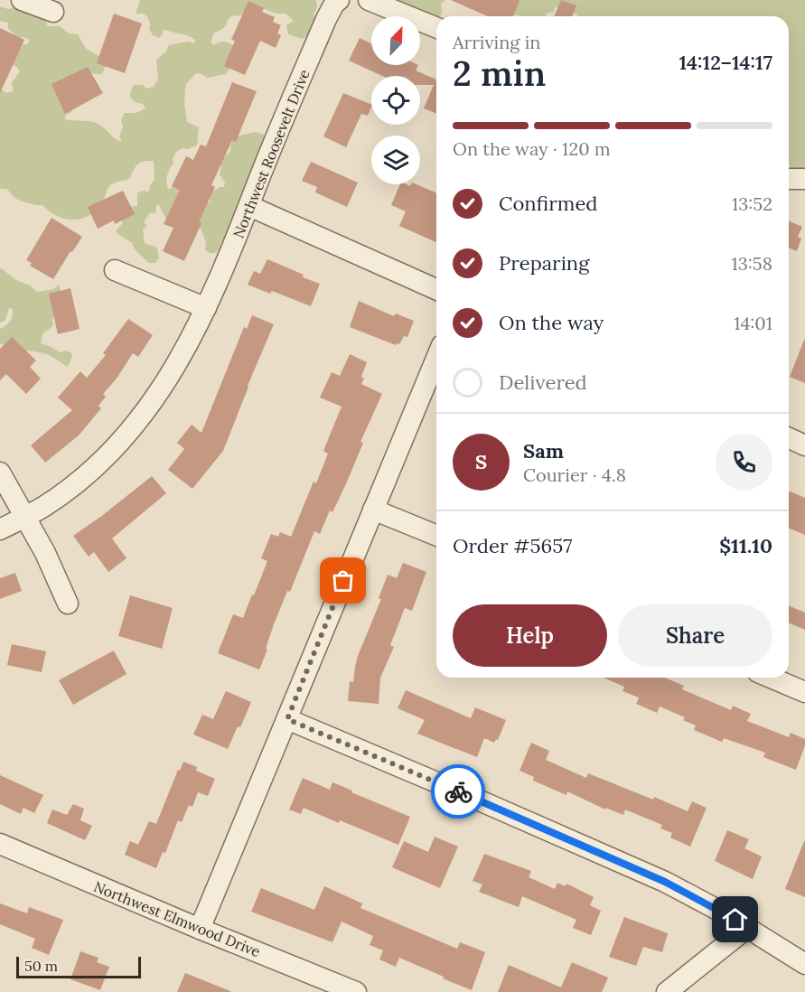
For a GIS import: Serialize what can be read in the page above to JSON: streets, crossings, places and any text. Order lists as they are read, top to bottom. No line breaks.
{"streets":{"street":["Northwest Roosevelt Drive","Northwest Elmwood Drive"]},"scale_bar":"50 m","north":"top right","page":{"heading":["2 min","Arriving in","14:12–14:17"],"panel":["Sam","Courier · 4.8","Order #5657","$11.10"],"bar":"On the way · 120 m","list":[["Confirmed","13:52"],["Preparing","13:58"],["On the way","14:01"],"Delivered"],"round":"S","buttons":["Help","Share"],"scale":"50 m"}}
